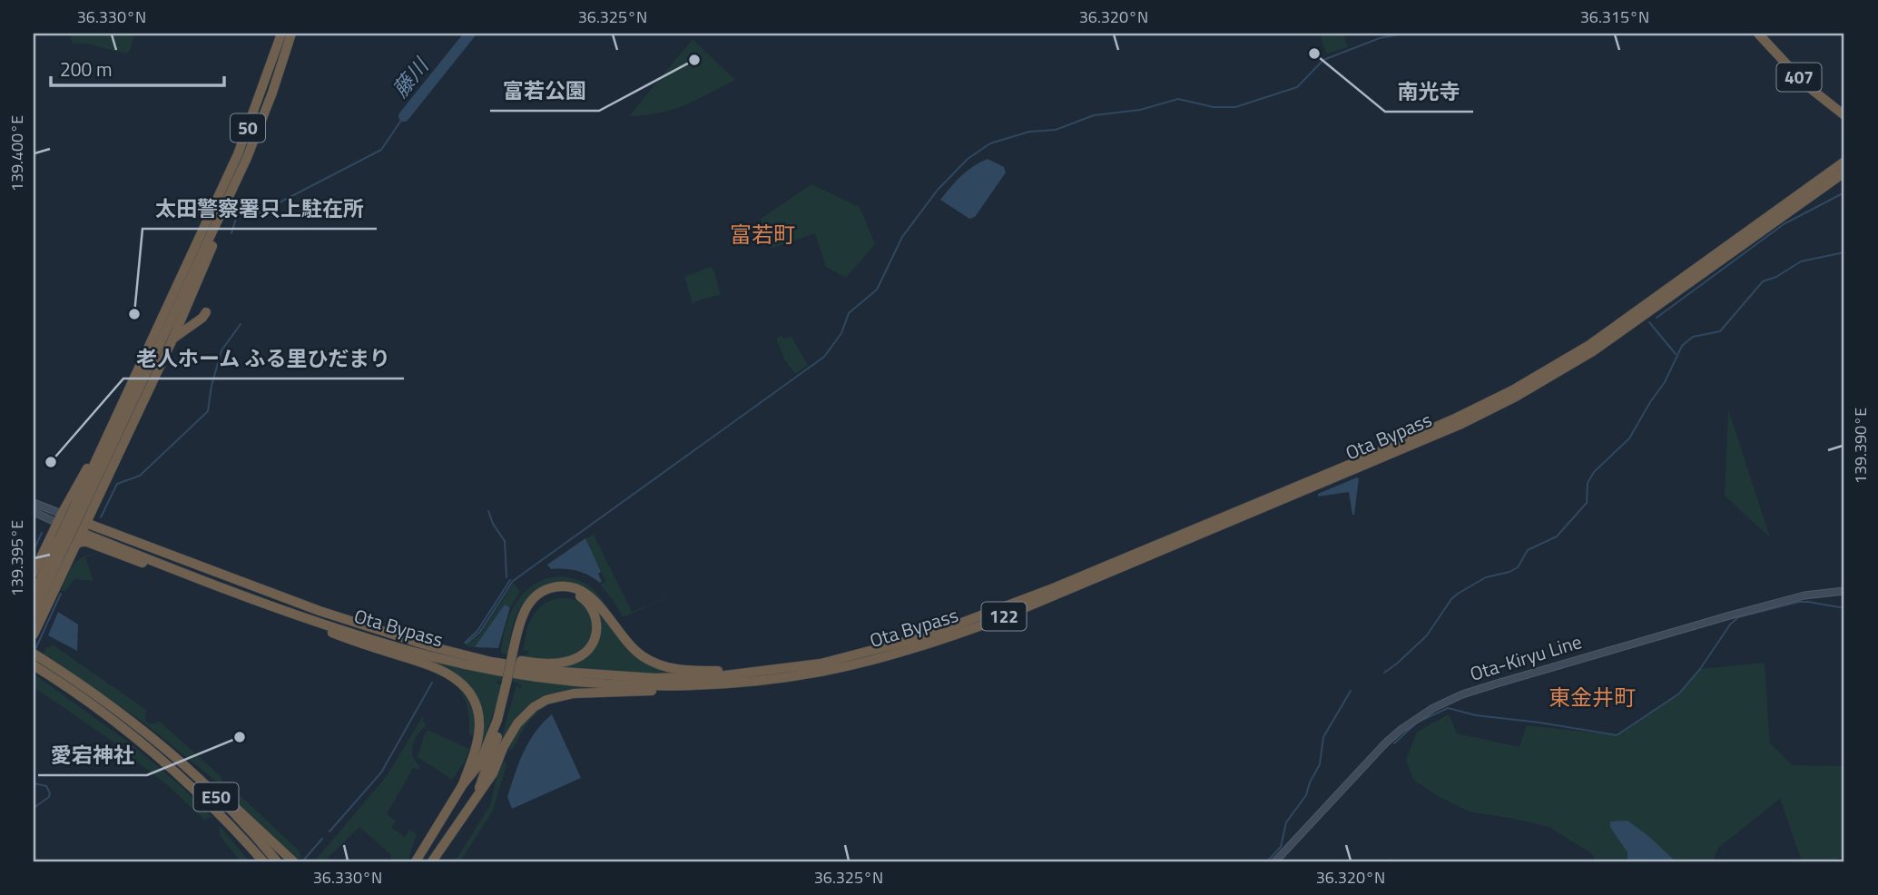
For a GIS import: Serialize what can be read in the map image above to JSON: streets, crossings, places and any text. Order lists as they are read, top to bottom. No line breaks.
{"streets":{"highway":["407","50","Ota Bypass","122","E50"],"main road":["Ota-Kiryu Line"]},"crossings":[["50","Ota Bypass"]],"districts":["富若町","東金井町"],"water":["藤川"],"places":["南光寺","富若公園","太田警察署只上駐在所","老人ホーム ふる里ひだまり","愛宕神社"],"scale_bar":"200 m","coordinates":["36.330°N","36.325°N","36.320°N","36.315°N","139.400°E","139.390°E","139.395°E"]}
